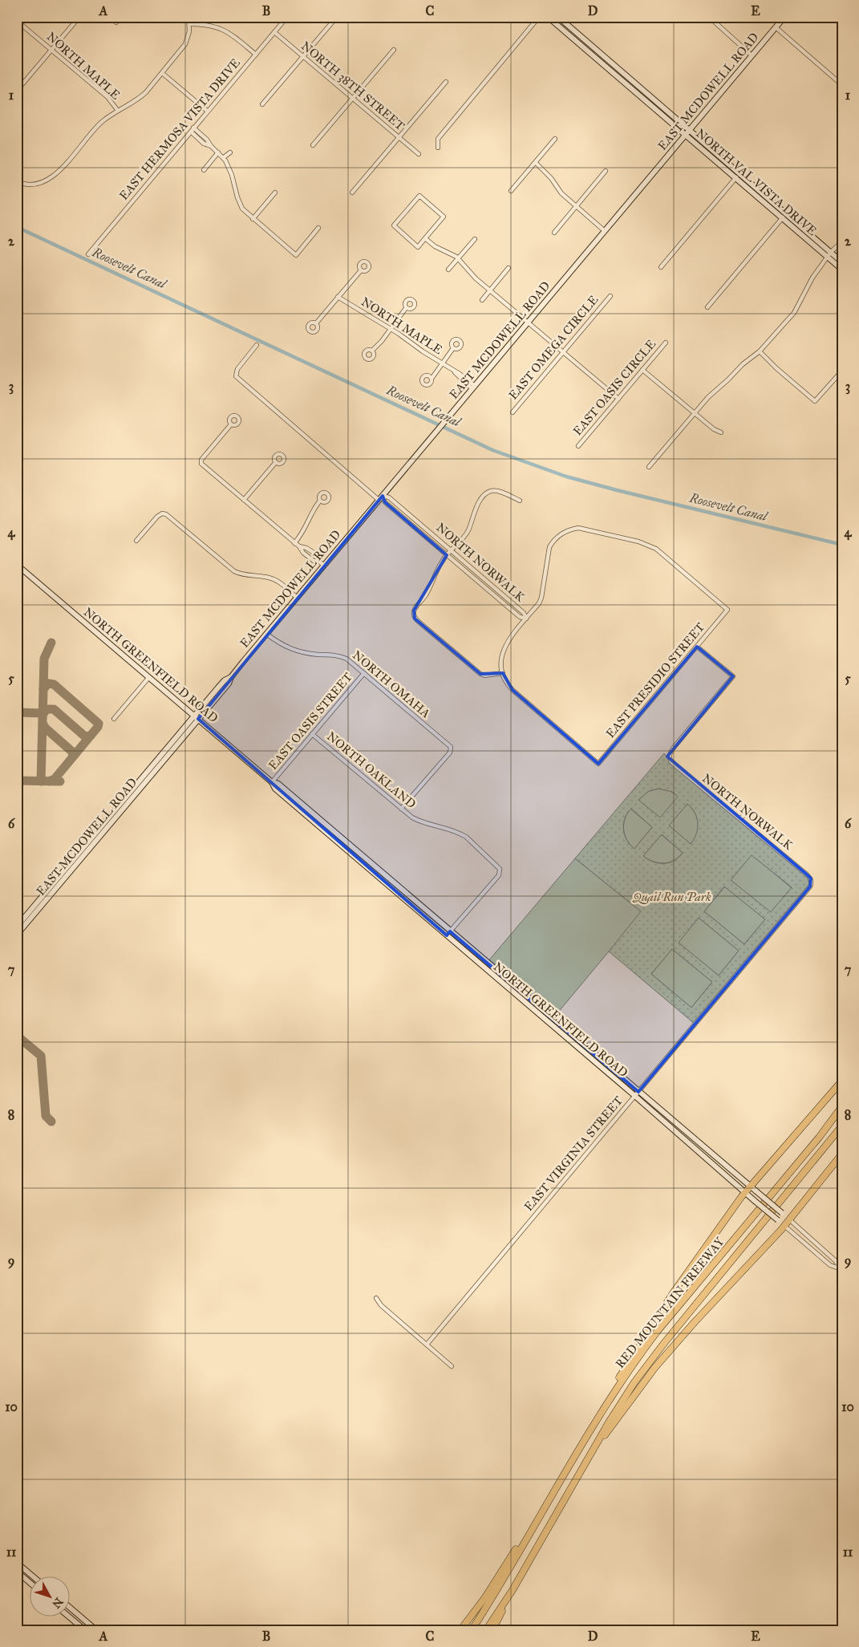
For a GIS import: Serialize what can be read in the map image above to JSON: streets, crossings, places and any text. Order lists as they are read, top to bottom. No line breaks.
{"streets":{"highway":["RED MOUNTAIN FREEWAY"],"main road":["EAST MCDOWELL ROAD","NORTH VAL VISTA DRIVE","NORTH GREENFIELD ROAD"],"street":["NORTH MAPLE","NORTH 38TH STREET","EAST HERMOSA VISTA DRIVE","EAST OMEGA CIRCLE","EAST OASIS CIRCLE","NORTH NORWALK","EAST PRESIDIO STREET","NORTH OMAHA","EAST OASIS STREET","NORTH OAKLAND","EAST VIRGINIA STREET"]},"crossings":[["NORTH MAPLE","EAST MCDOWELL ROAD"],["NORTH 38TH STREET","EAST HERMOSA VISTA DRIVE"],["EAST MCDOWELL ROAD","NORTH VAL VISTA DRIVE"],["EAST MCDOWELL ROAD","NORTH NORWALK"],["EAST MCDOWELL ROAD","NORTH GREENFIELD ROAD"],["EAST MCDOWELL ROAD","NORTH OMAHA"],["NORTH NORWALK","EAST PRESIDIO STREET"],["NORTH NORWALK","EAST VIRGINIA STREET"],["NORTH GREENFIELD ROAD","EAST OASIS STREET"],["NORTH GREENFIELD ROAD","NORTH OAKLAND"],["NORTH GREENFIELD ROAD","EAST VIRGINIA STREET"],["NORTH OMAHA","EAST OASIS STREET"],["NORTH OMAHA","NORTH OAKLAND"],["EAST OASIS STREET","NORTH OAKLAND"]],"water":["Roosevelt Canal"],"parks":["Quail Run Park"],"north":"bottom right","grid":{"columns":["A","B","C","D","E"],"rows":["1","2","3","4","5","6","7","8","9","10","11"]}}
